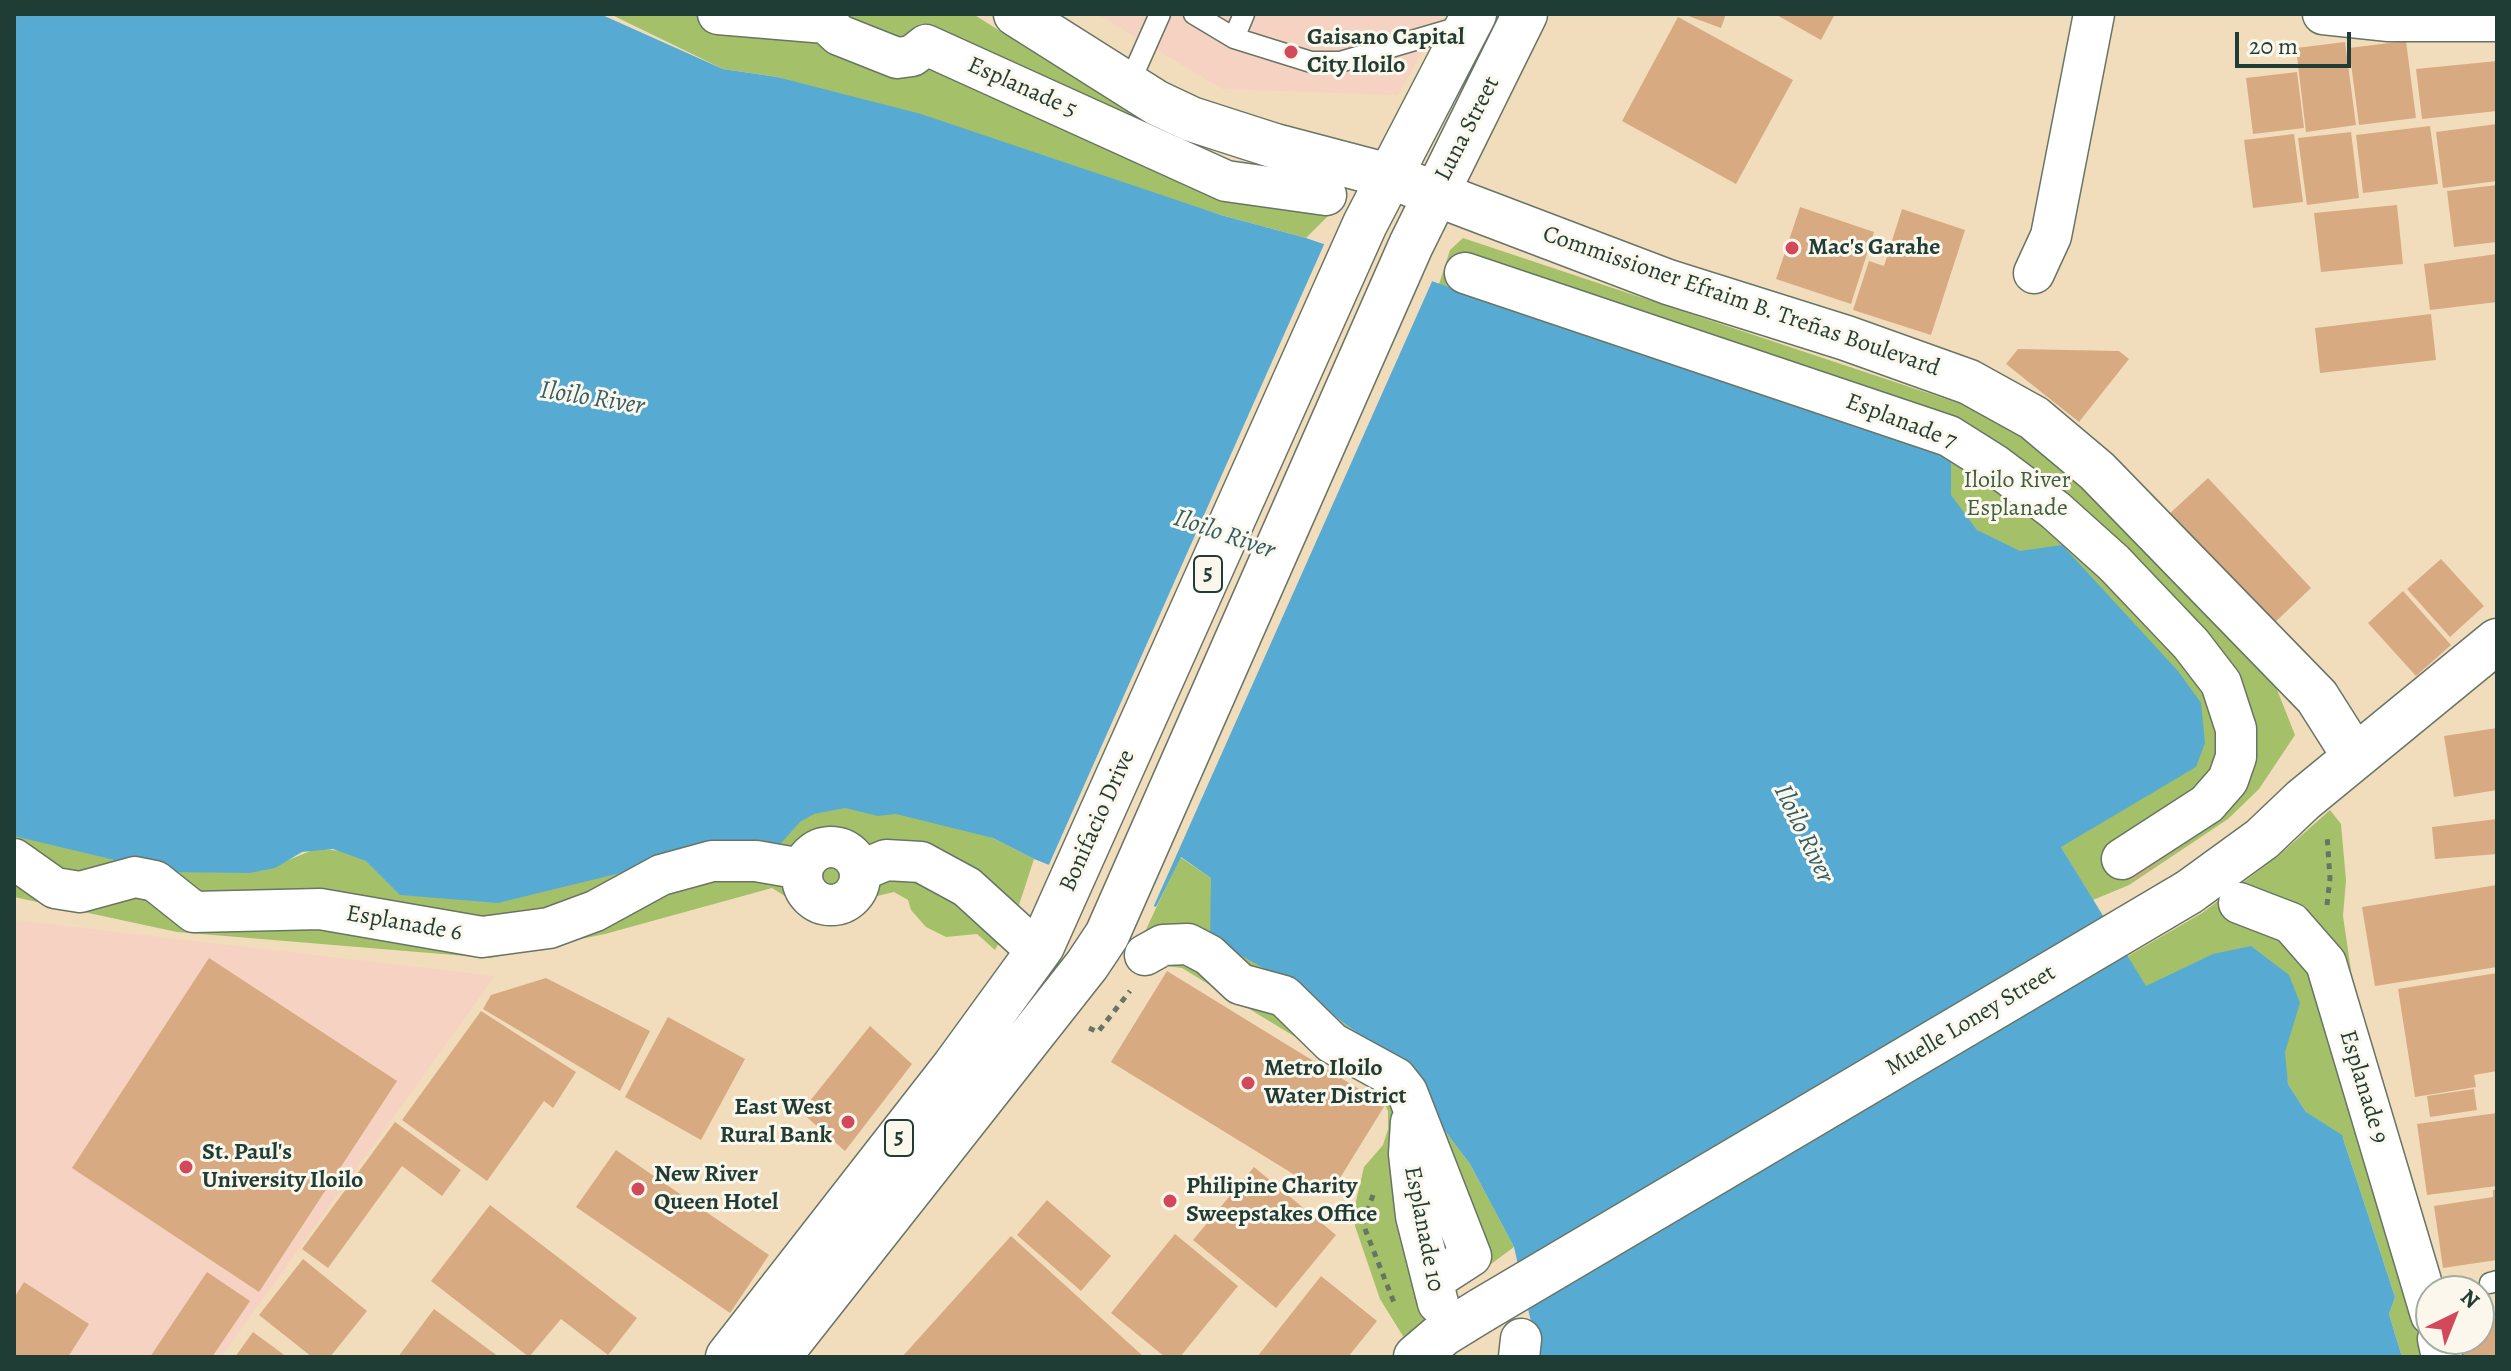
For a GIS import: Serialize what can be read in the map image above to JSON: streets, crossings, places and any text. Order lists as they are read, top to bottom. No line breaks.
{"streets":{"main road":["Luna Street","Commissioner Efraim B. Treñas Boulevard","5","Bonifacio Drive","Muelle Loney Street"],"street":["Esplanade 5","Esplanade 7","Esplanade 6","Esplanade 9","Esplanade 10"]},"crossings":[["Luna Street","Commissioner Efraim B. Treñas Boulevard"],["Luna Street","Bonifacio Drive"],["Commissioner Efraim B. Treñas Boulevard","Muelle Loney Street"]],"water":["Iloilo River"],"parks":["Iloilo River Esplanade"],"places":["Gaisano Capital City Iloilo","Mac's Garahe","Metro Iloilo Water District","East West Rural Bank","St. Paul's University Iloilo","New River Queen Hotel","Philipine Charity Sweepstakes Office"],"scale_bar":"20 m","north":"top right"}
